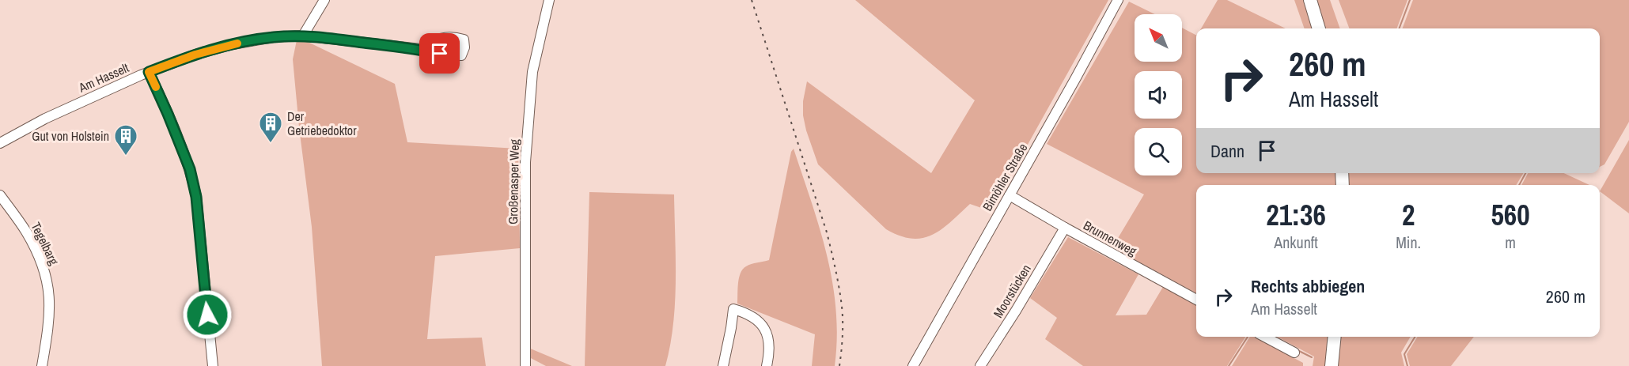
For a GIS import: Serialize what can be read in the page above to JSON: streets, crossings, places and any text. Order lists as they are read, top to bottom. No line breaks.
{"streets":{"street":["Am Hasselt","Bimöhler Straße","Großenasper Weg","Brunnenweg","Tegelbarg","Moorstücken"]},"crossings":[["Bimöhler Straße","Brunnenweg"],["Brunnenweg","Moorstücken"]],"places":{"building":["Der Getriebedoktor","Gut von Holstein"]},"north":"top left","page":{"turn":["260 m","Am Hasselt"],"then":"Dann","eta":["21:36","Ankunft","2","Min.","560","m"],"list":[{"name":"Rechts abbiegen","note":"Am Hasselt","value":"260 m"}]}}
